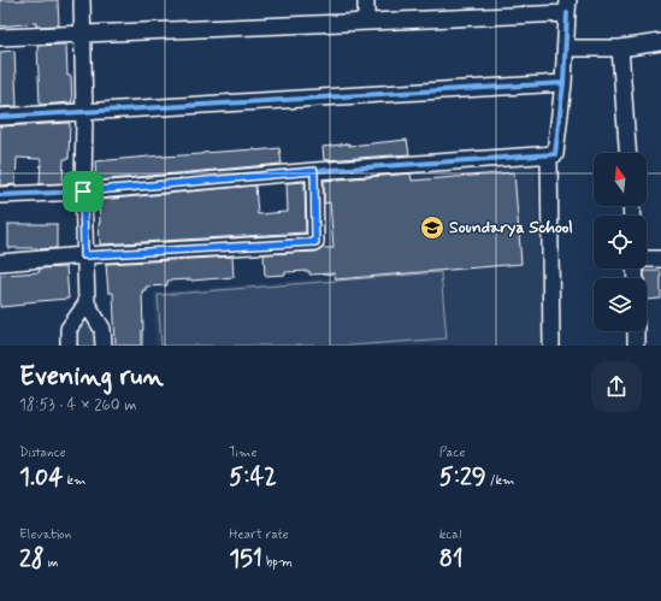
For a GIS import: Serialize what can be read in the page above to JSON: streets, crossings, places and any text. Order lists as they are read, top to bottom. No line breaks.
{"places":{"school or university":["Soundarya School"]},"north":"top","page":{"heading":["Evening run","18:53 · 4 × 260 m"],"stats":[["Distance","1.04 km"],["Time","5:42"],["Pace","5:29 /km"],["Elevation","28 m"],["Heart rate","151 bpm"],["kcal","81"]]}}
